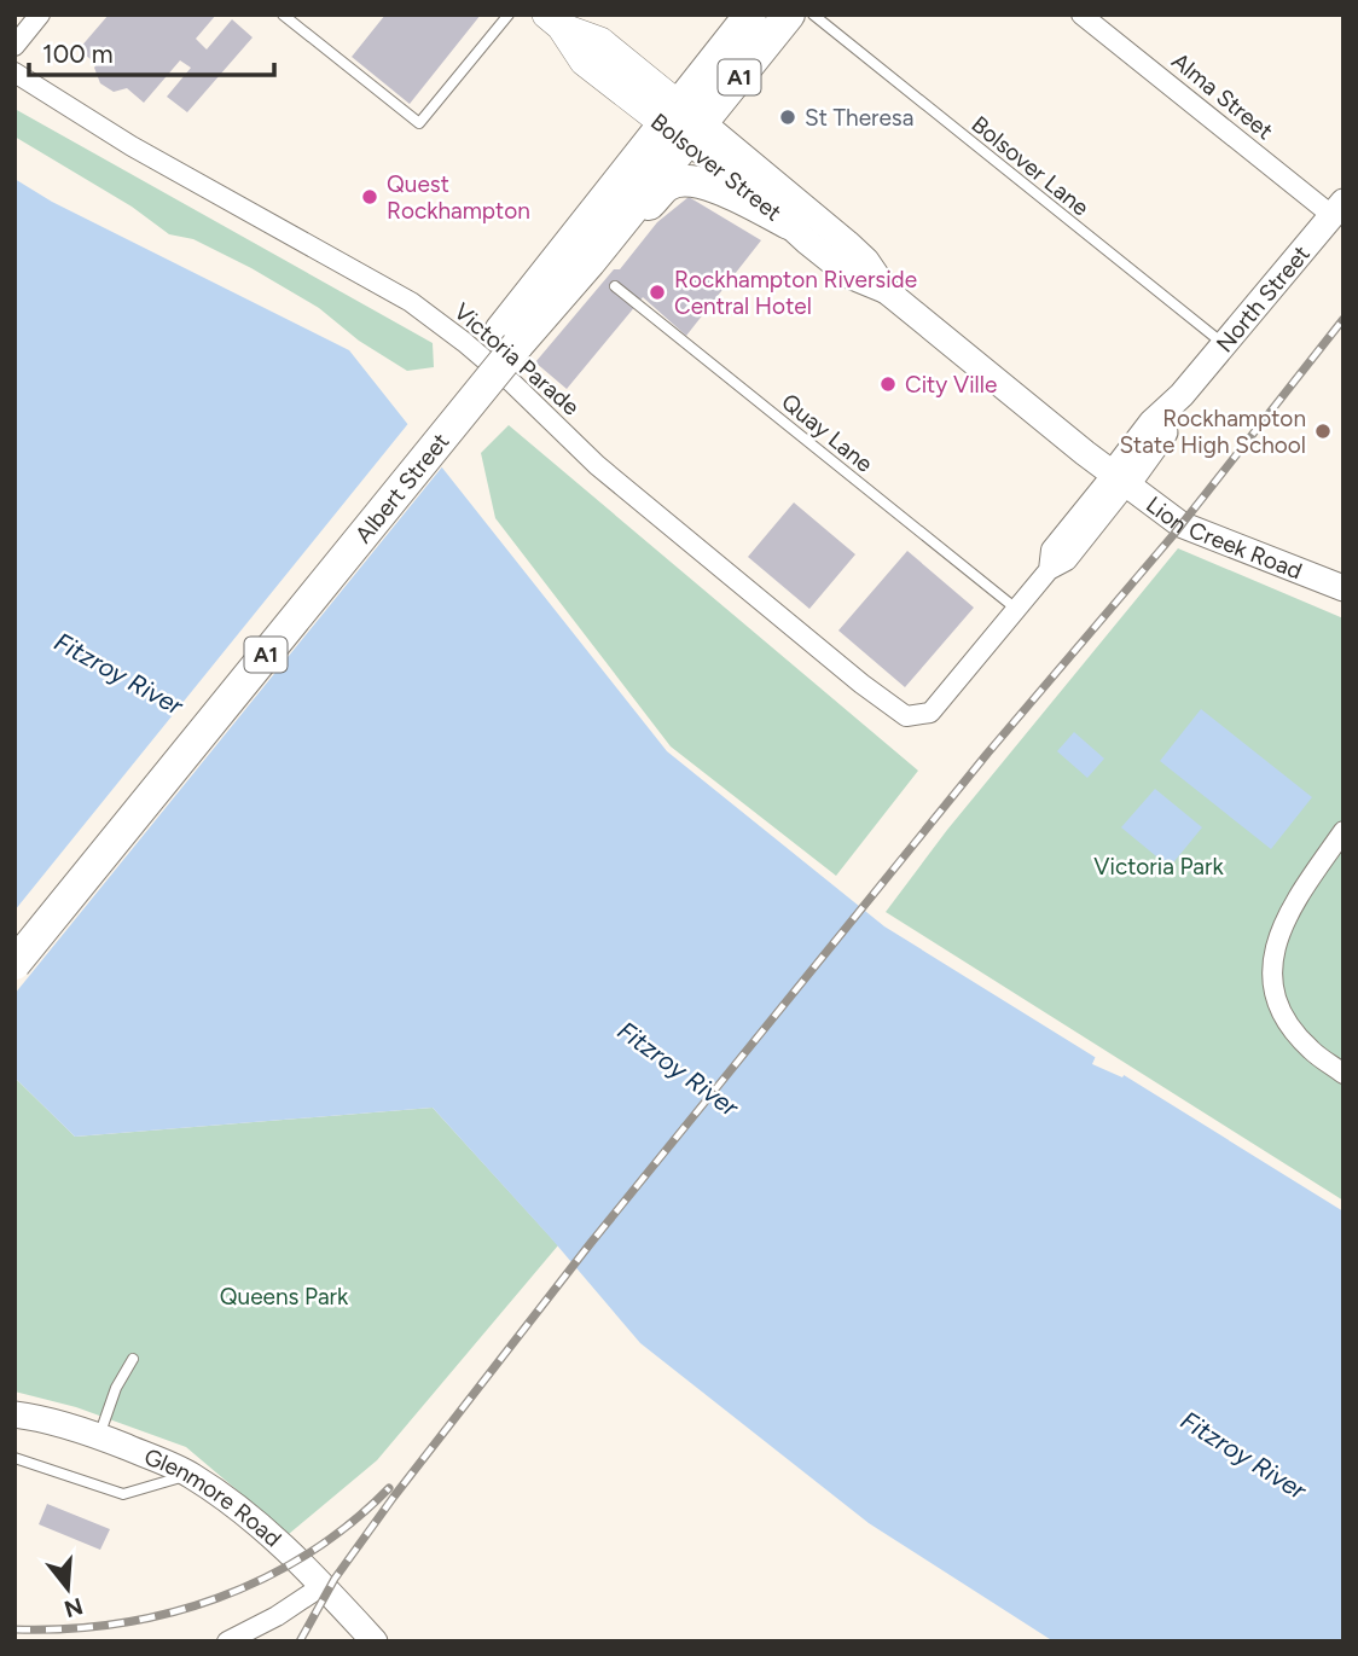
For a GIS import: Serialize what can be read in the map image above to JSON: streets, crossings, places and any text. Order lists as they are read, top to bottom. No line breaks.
{"streets":{"highway":["A1","Albert Street"],"main road":["Bolsover Street"],"street":["Alma Street","North Street","Victoria Parade","Lion Creek Road","Glenmore Road"],"lane":["Bolsover Lane","Quay Lane"]},"crossings":[["Alma Street","North Street"],["Bolsover Lane","North Street"],["Bolsover Street","North Street"],["Bolsover Street","Albert Street"],["Bolsover Street","Lion Creek Road"],["North Street","Victoria Parade"],["North Street","Quay Lane"],["North Street","Lion Creek Road"]],"water":["Fitzroy River"],"parks":["Victoria Park","Queens Park"],"places":["St Theresa","Quest Rockhampton","Rockhampton Riverside Central Hotel","City Ville","Rockhampton State High School"],"scale_bar":"100 m","north":"bottom"}
